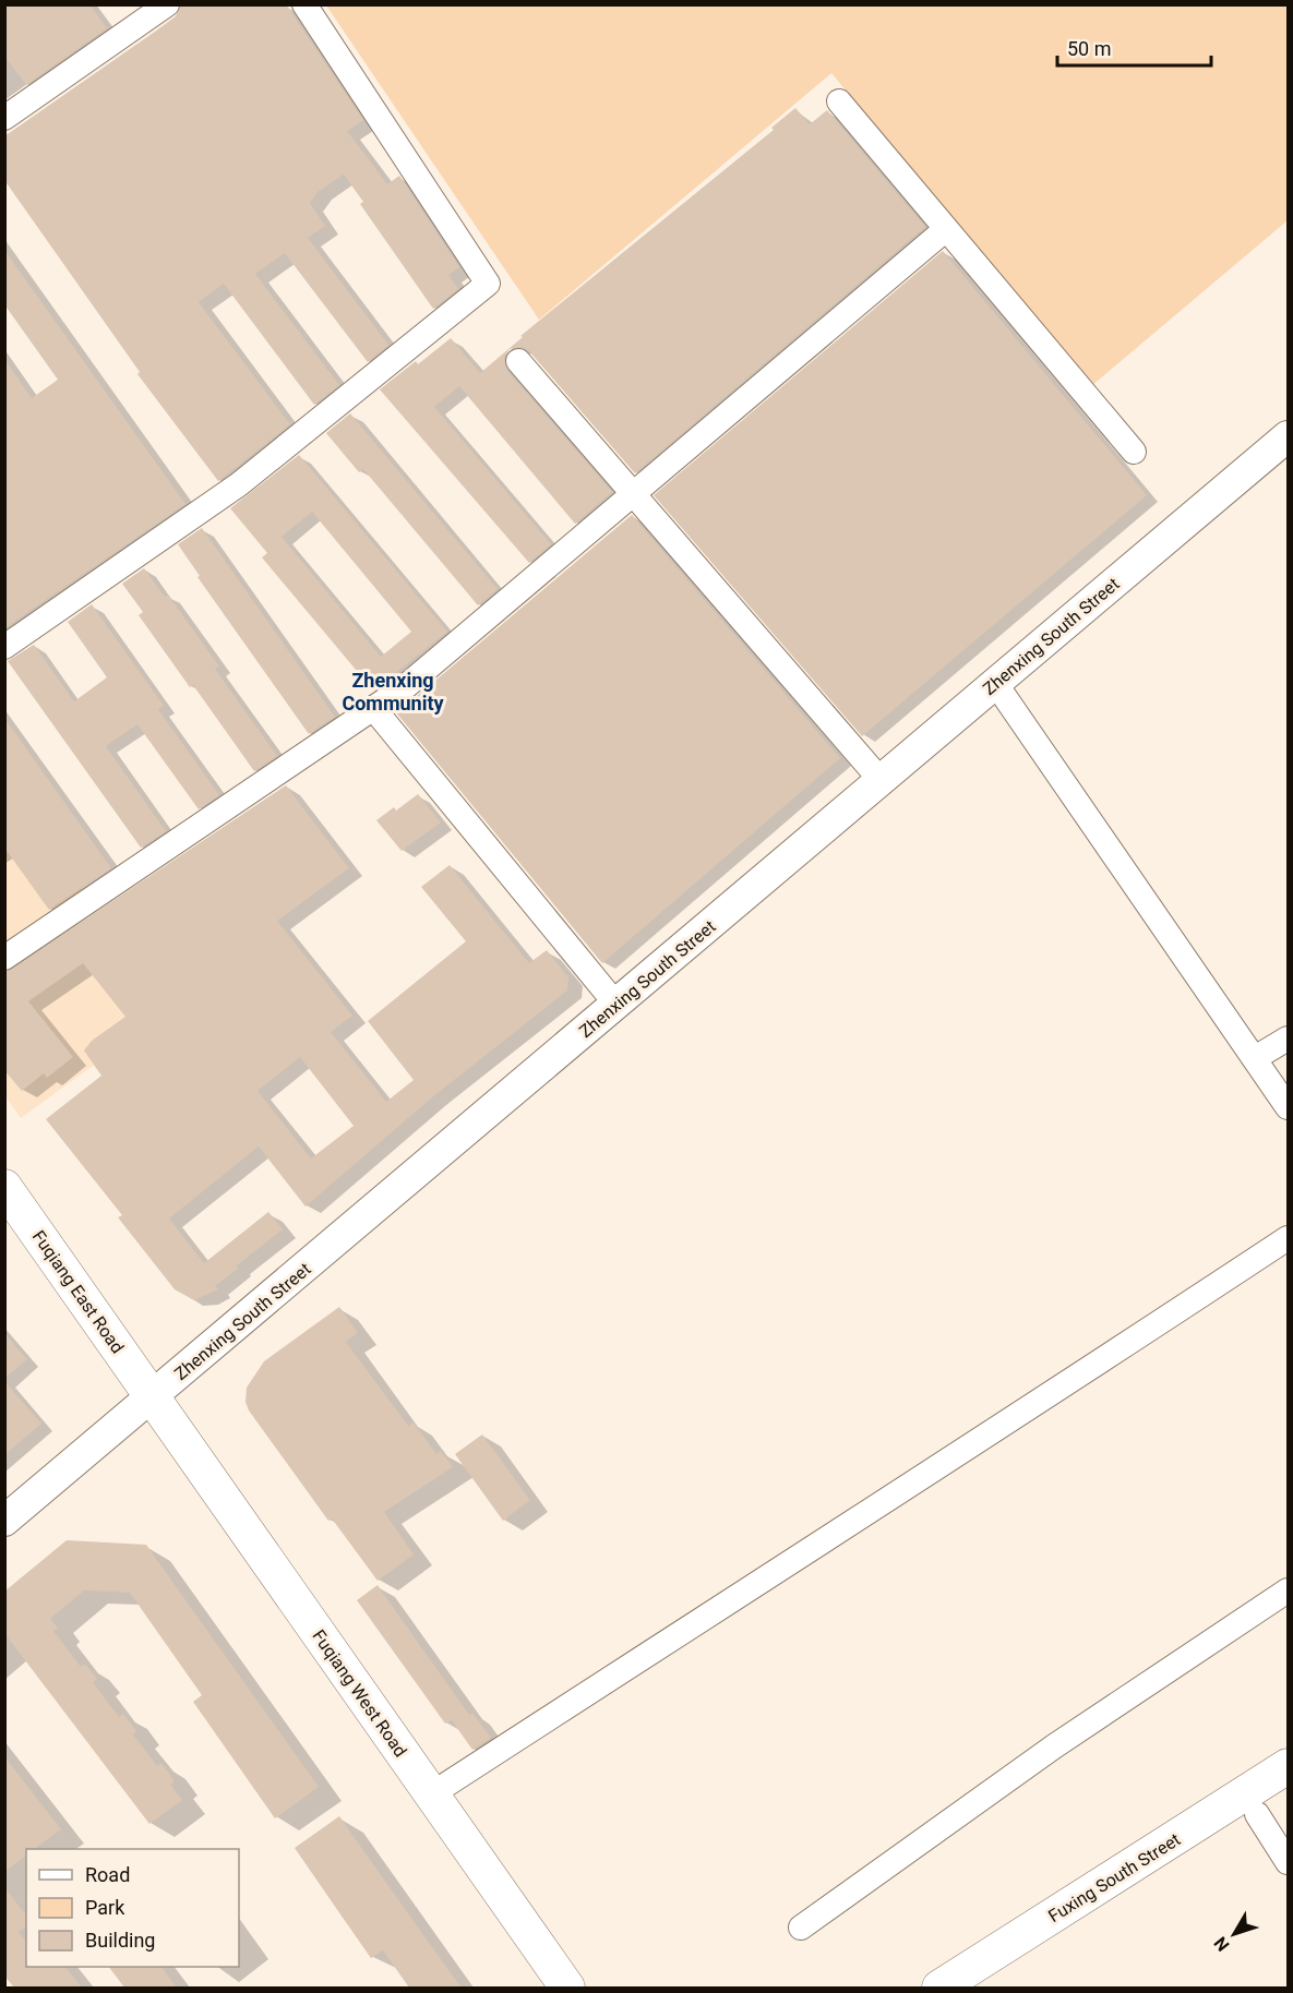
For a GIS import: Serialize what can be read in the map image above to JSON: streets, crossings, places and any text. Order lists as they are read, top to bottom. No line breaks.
{"streets":{"main road":["Fuqiang East Road","Fuqiang West Road","Fuxing South Street"],"street":["Zhenxing South Street"]},"crossings":[["Zhenxing South Street","Fuqiang East Road"],["Zhenxing South Street","Fuqiang West Road"],["Fuqiang East Road","Fuqiang West Road"]],"districts":["Zhenxing Community"],"legend":["Road","Park","Building"],"scale_bar":"50 m","north":"bottom left"}
